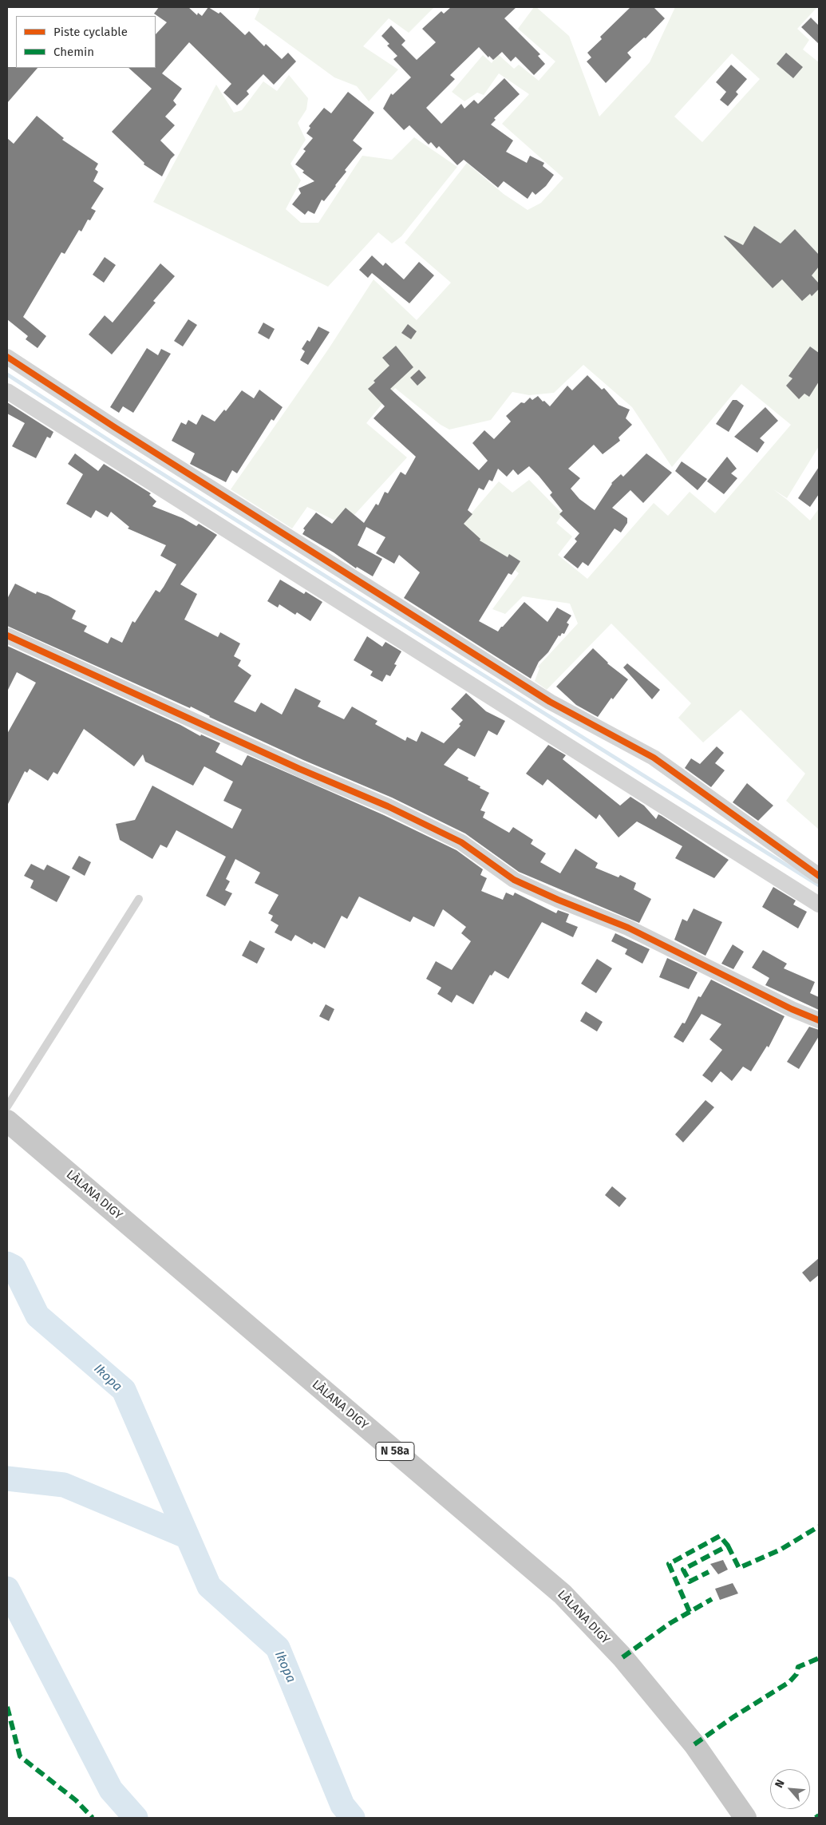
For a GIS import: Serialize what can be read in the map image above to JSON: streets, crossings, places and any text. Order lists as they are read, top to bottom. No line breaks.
{"streets":{"main road":["LÀLANA DIGY","N 58a"]},"water":["Ikopa"],"legend":["Piste cyclable","Chemin"],"north":"top left"}
